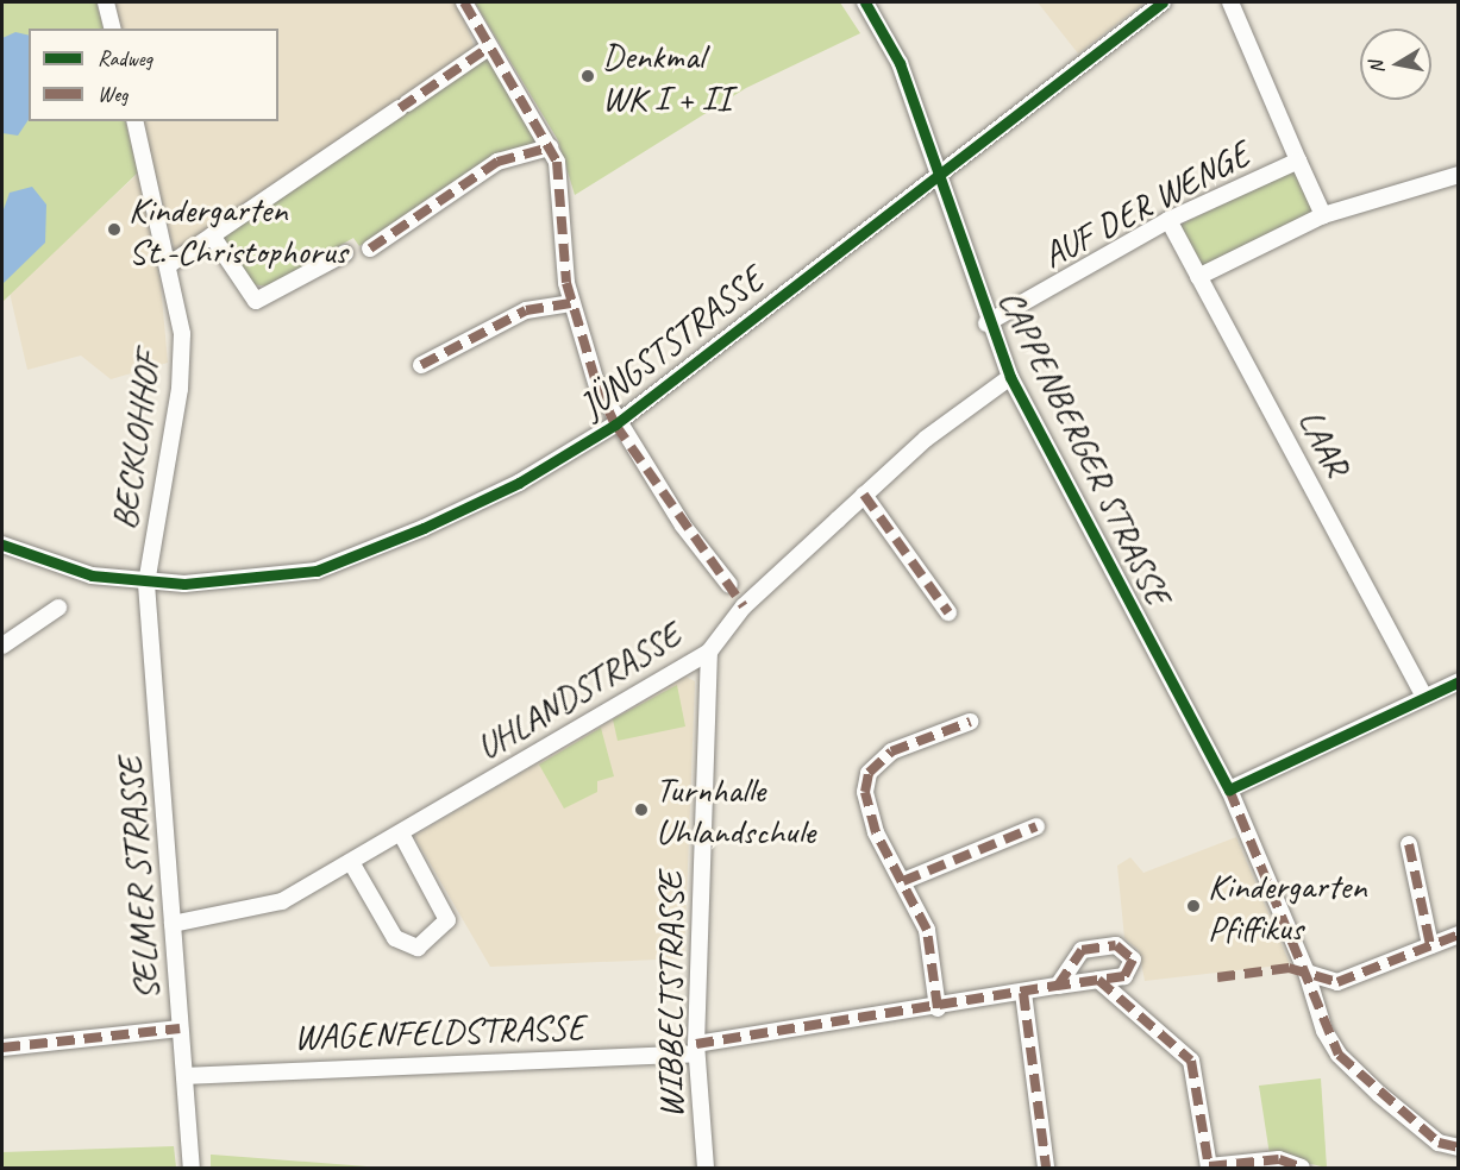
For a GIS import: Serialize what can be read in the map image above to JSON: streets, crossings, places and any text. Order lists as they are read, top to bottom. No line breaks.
{"streets":{"street":["AUF DER WENGE","JÜNGSTSTRASSE","BECKLOHHOF","LAAR","CAPPENBERGER STRASSE","UHLANDSTRASSE","SELMER STRASSE","WIBBELTSTRASSE","WAGENFELDSTRASSE"]},"crossings":[["AUF DER WENGE","LAAR"],["AUF DER WENGE","CAPPENBERGER STRASSE"],["JÜNGSTSTRASSE","BECKLOHHOF"],["JÜNGSTSTRASSE","CAPPENBERGER STRASSE"],["JÜNGSTSTRASSE","SELMER STRASSE"],["BECKLOHHOF","SELMER STRASSE"],["CAPPENBERGER STRASSE","UHLANDSTRASSE"],["UHLANDSTRASSE","SELMER STRASSE"],["UHLANDSTRASSE","WIBBELTSTRASSE"],["SELMER STRASSE","WAGENFELDSTRASSE"],["WIBBELTSTRASSE","WAGENFELDSTRASSE"]],"places":["Denkmal WK I + II","Kindergarten St.-Christophorus","Turnhalle Uhlandschule","Kindergarten Pfiffikus"],"legend":["Radweg","Weg"],"north":"left"}
